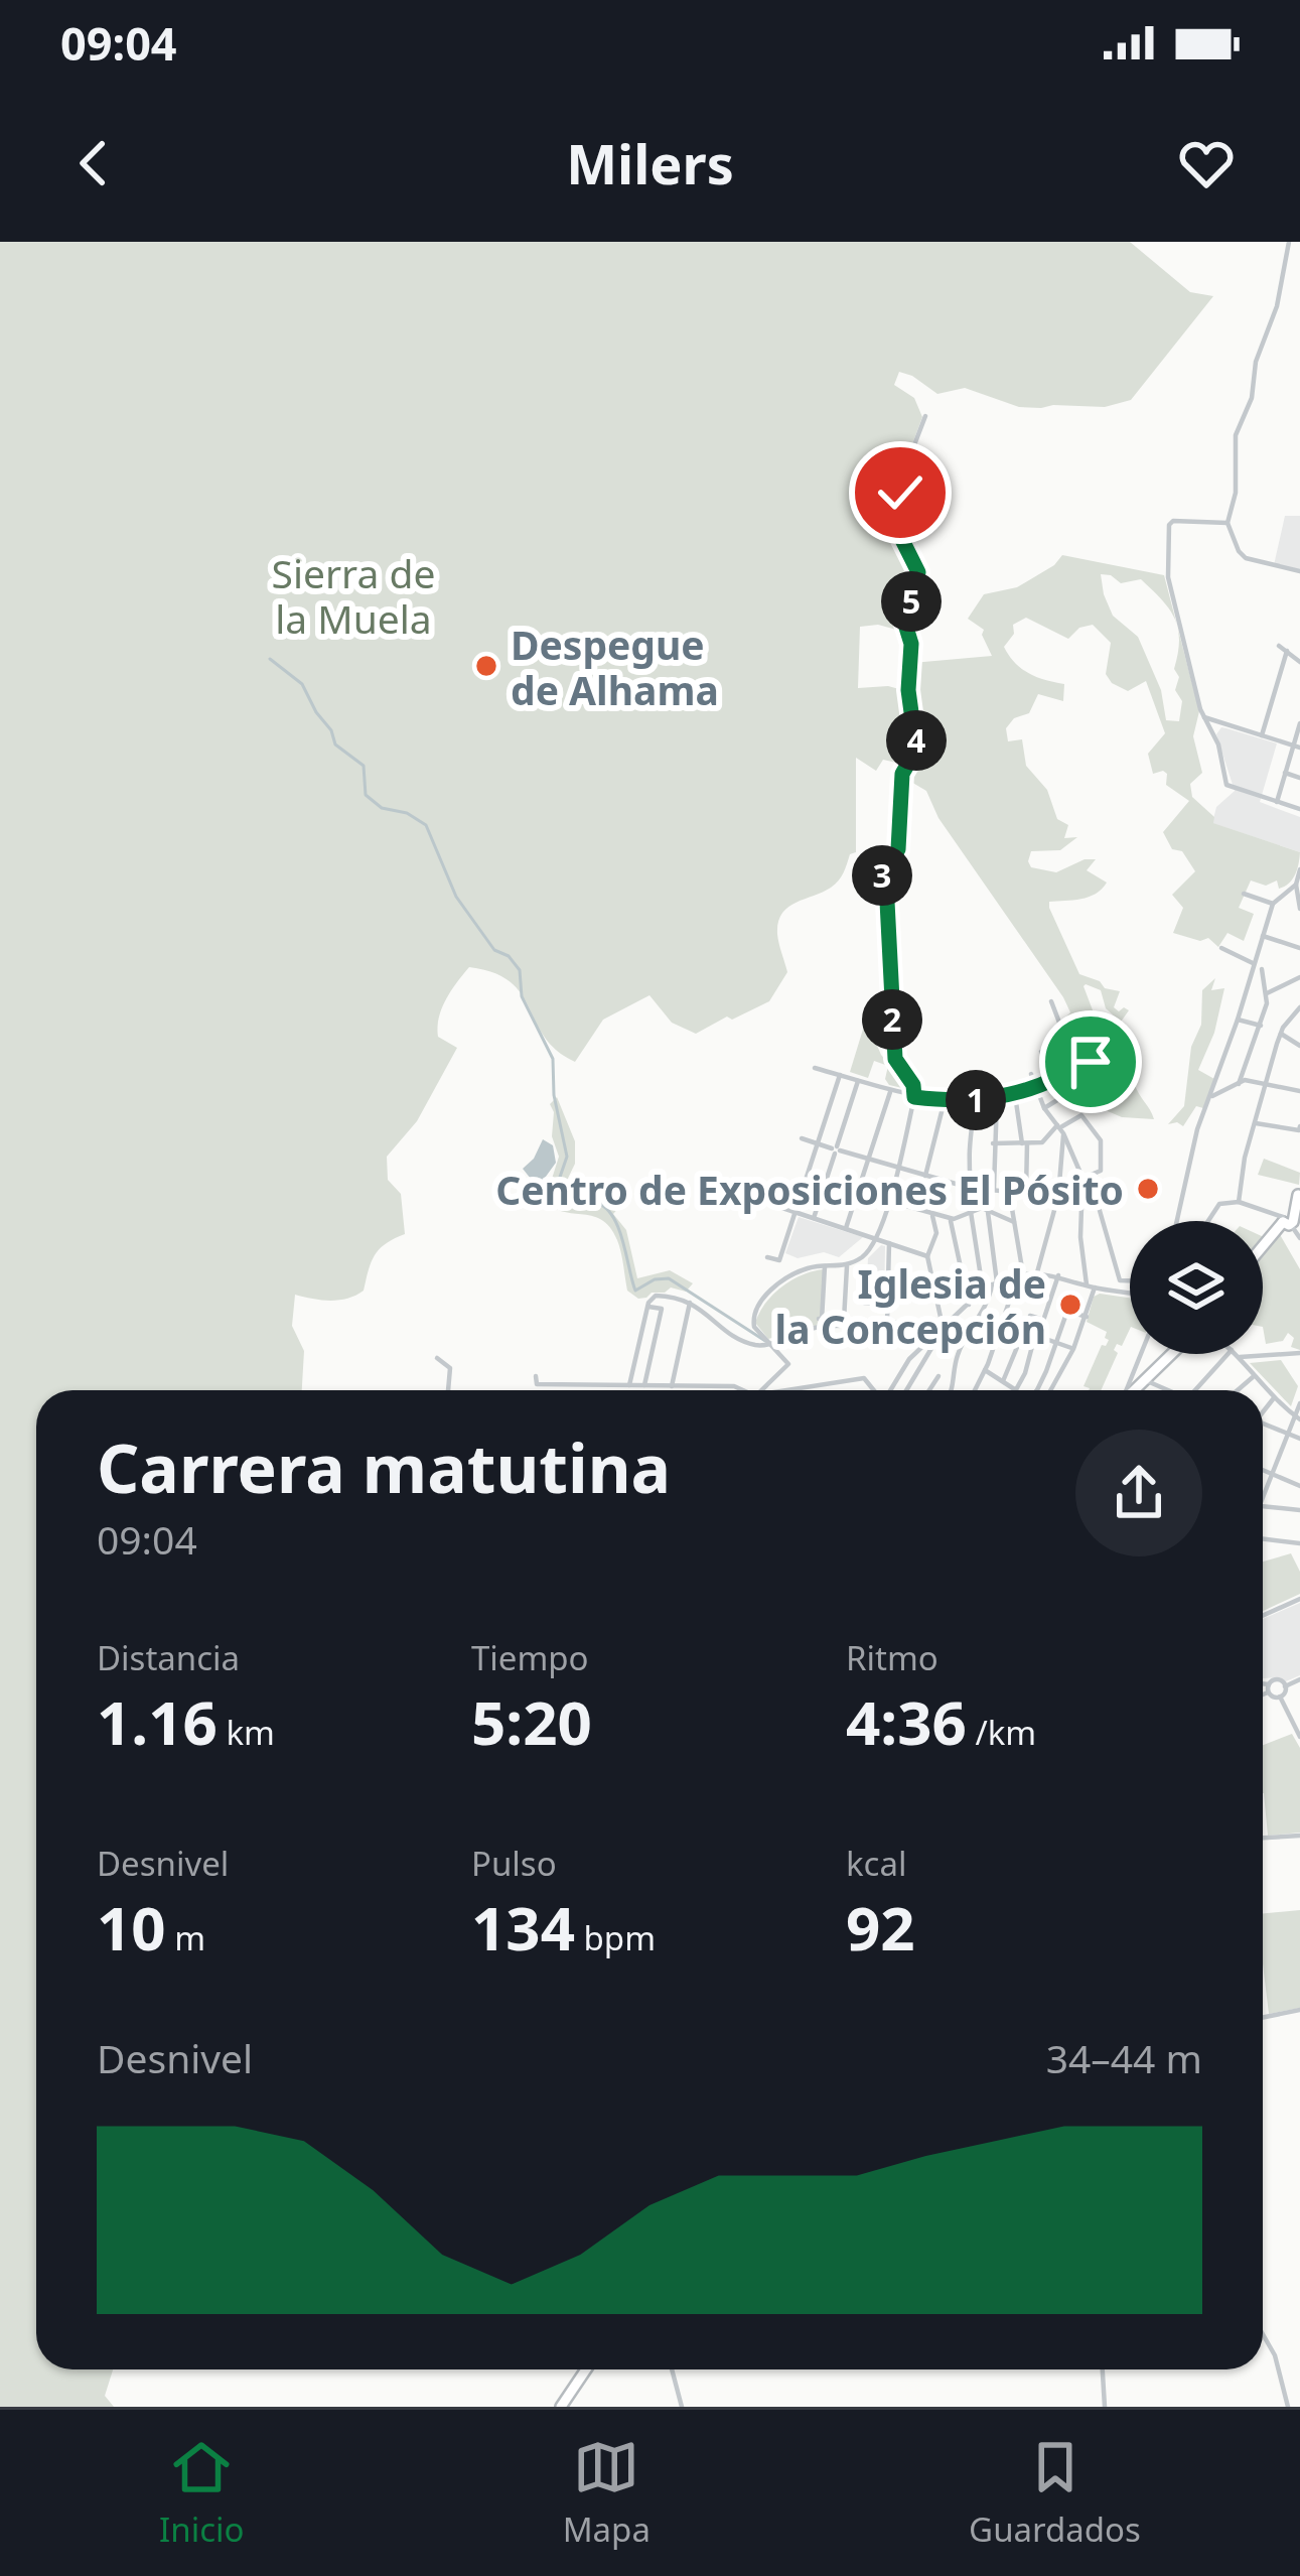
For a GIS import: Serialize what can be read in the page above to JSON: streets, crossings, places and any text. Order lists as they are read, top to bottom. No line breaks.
{"parks":["Sierra de la Muela"],"places":["Despegue de Alhama","Centro de Exposiciones El Pósito","Iglesia de la Concepción"],"page":{"status":"09:04","header":"Milers","pins":["5","4","3","2","1"],"heading":["Carrera matutina","09:04"],"stats":[["Distancia","1.16 km"],["Tiempo","5:20"],["Ritmo","4:36 /km"],["Desnivel","10 m"],["Pulso","134 bpm"],["kcal","92"]],"chart":["Desnivel","34–44 m"],"tabs":["Inicio","Mapa","Guardados"]}}
